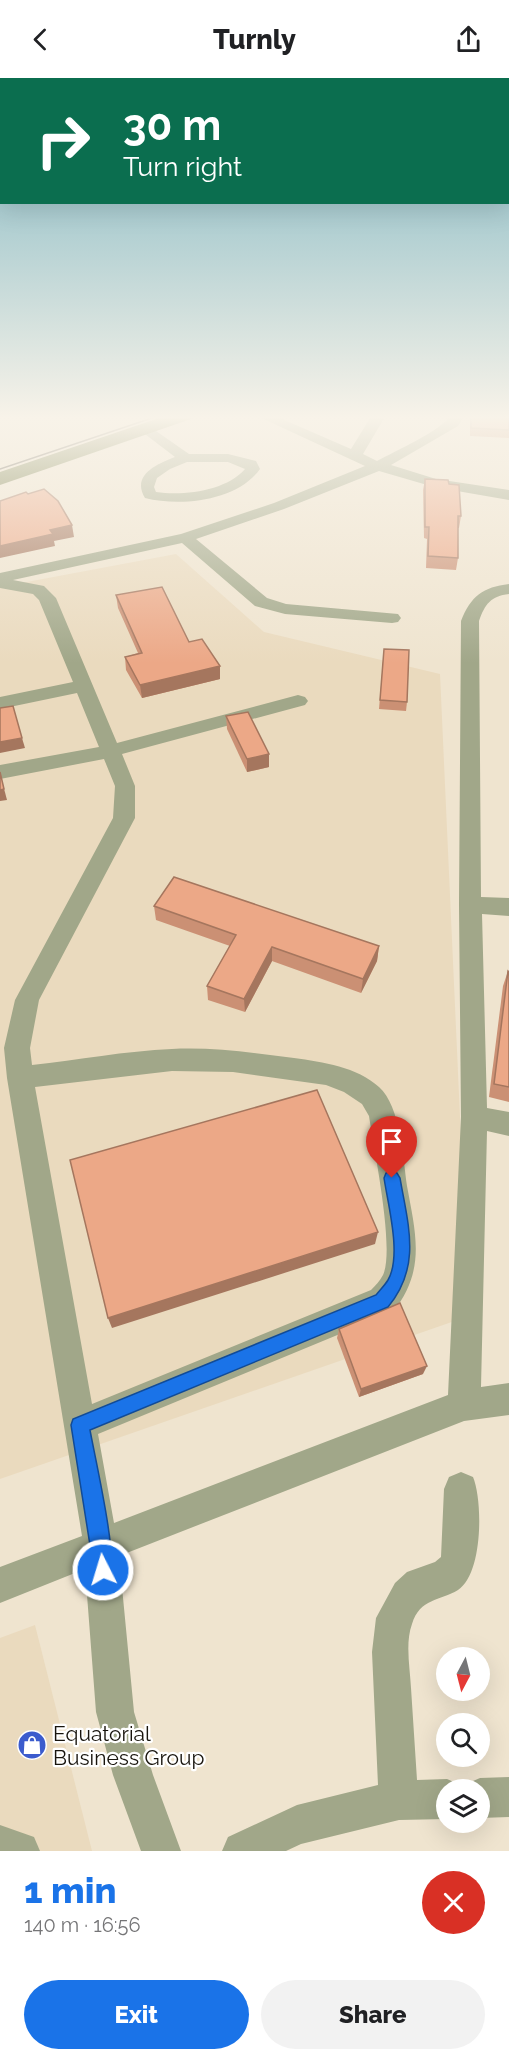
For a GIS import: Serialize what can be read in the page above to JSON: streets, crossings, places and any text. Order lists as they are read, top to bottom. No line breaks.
{"places":{"shop":["Equatorial Business Group"]},"north":"bottom","page":{"header":"Turnly","turn":["30 m","Turn right"],"heading":["1 min","140 m · 16:56"],"buttons":["Exit","Share"]}}
